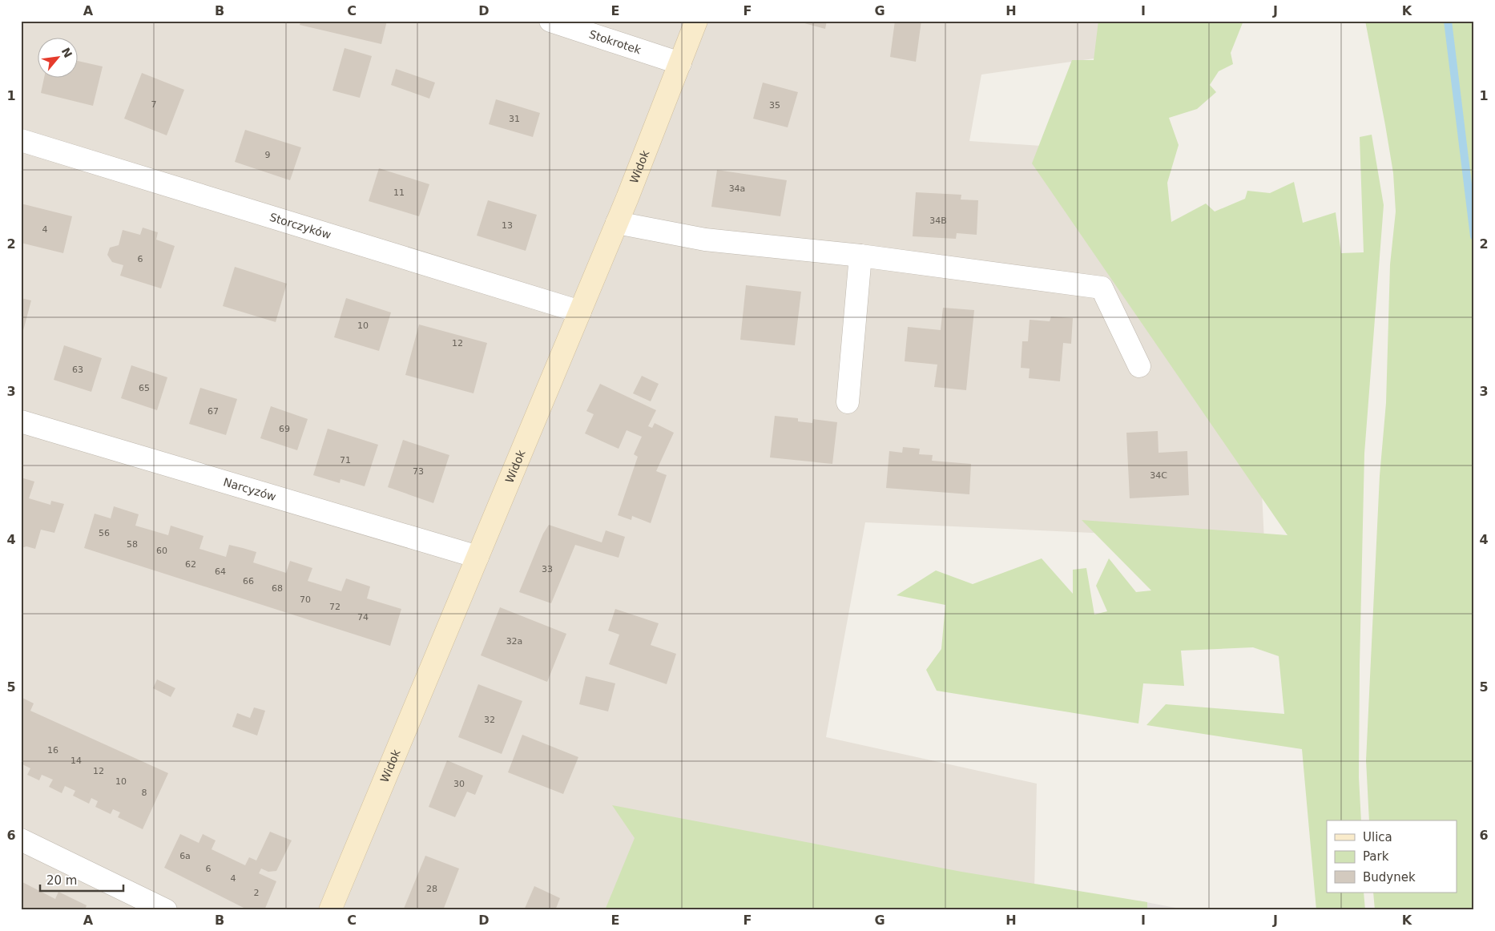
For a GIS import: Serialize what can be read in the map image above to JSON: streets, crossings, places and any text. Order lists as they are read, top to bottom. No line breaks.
{"streets":{"main road":["Widok"],"street":["Stokrotek","Storczyków","Narcyzów"]},"crossings":[["Stokrotek","Widok"],["Widok","Storczyków"],["Widok","Narcyzów"]],"house_numbers":["7","35","31","9","34a","11","34B","13","4","6","10","12","63","65","67","69","71","73","34C","56","58","60","62","33","64","66","68","70","72","74","32a","32","16","14","12","10","30","8","6a","6","4","28","2"],"legend":["Ulica","Park","Budynek"],"scale_bar":"20 m","north":"top right","grid":{"columns":["A","B","C","D","E","F","G","H","I","J","K"],"rows":["1","2","3","4","5","6"]}}
